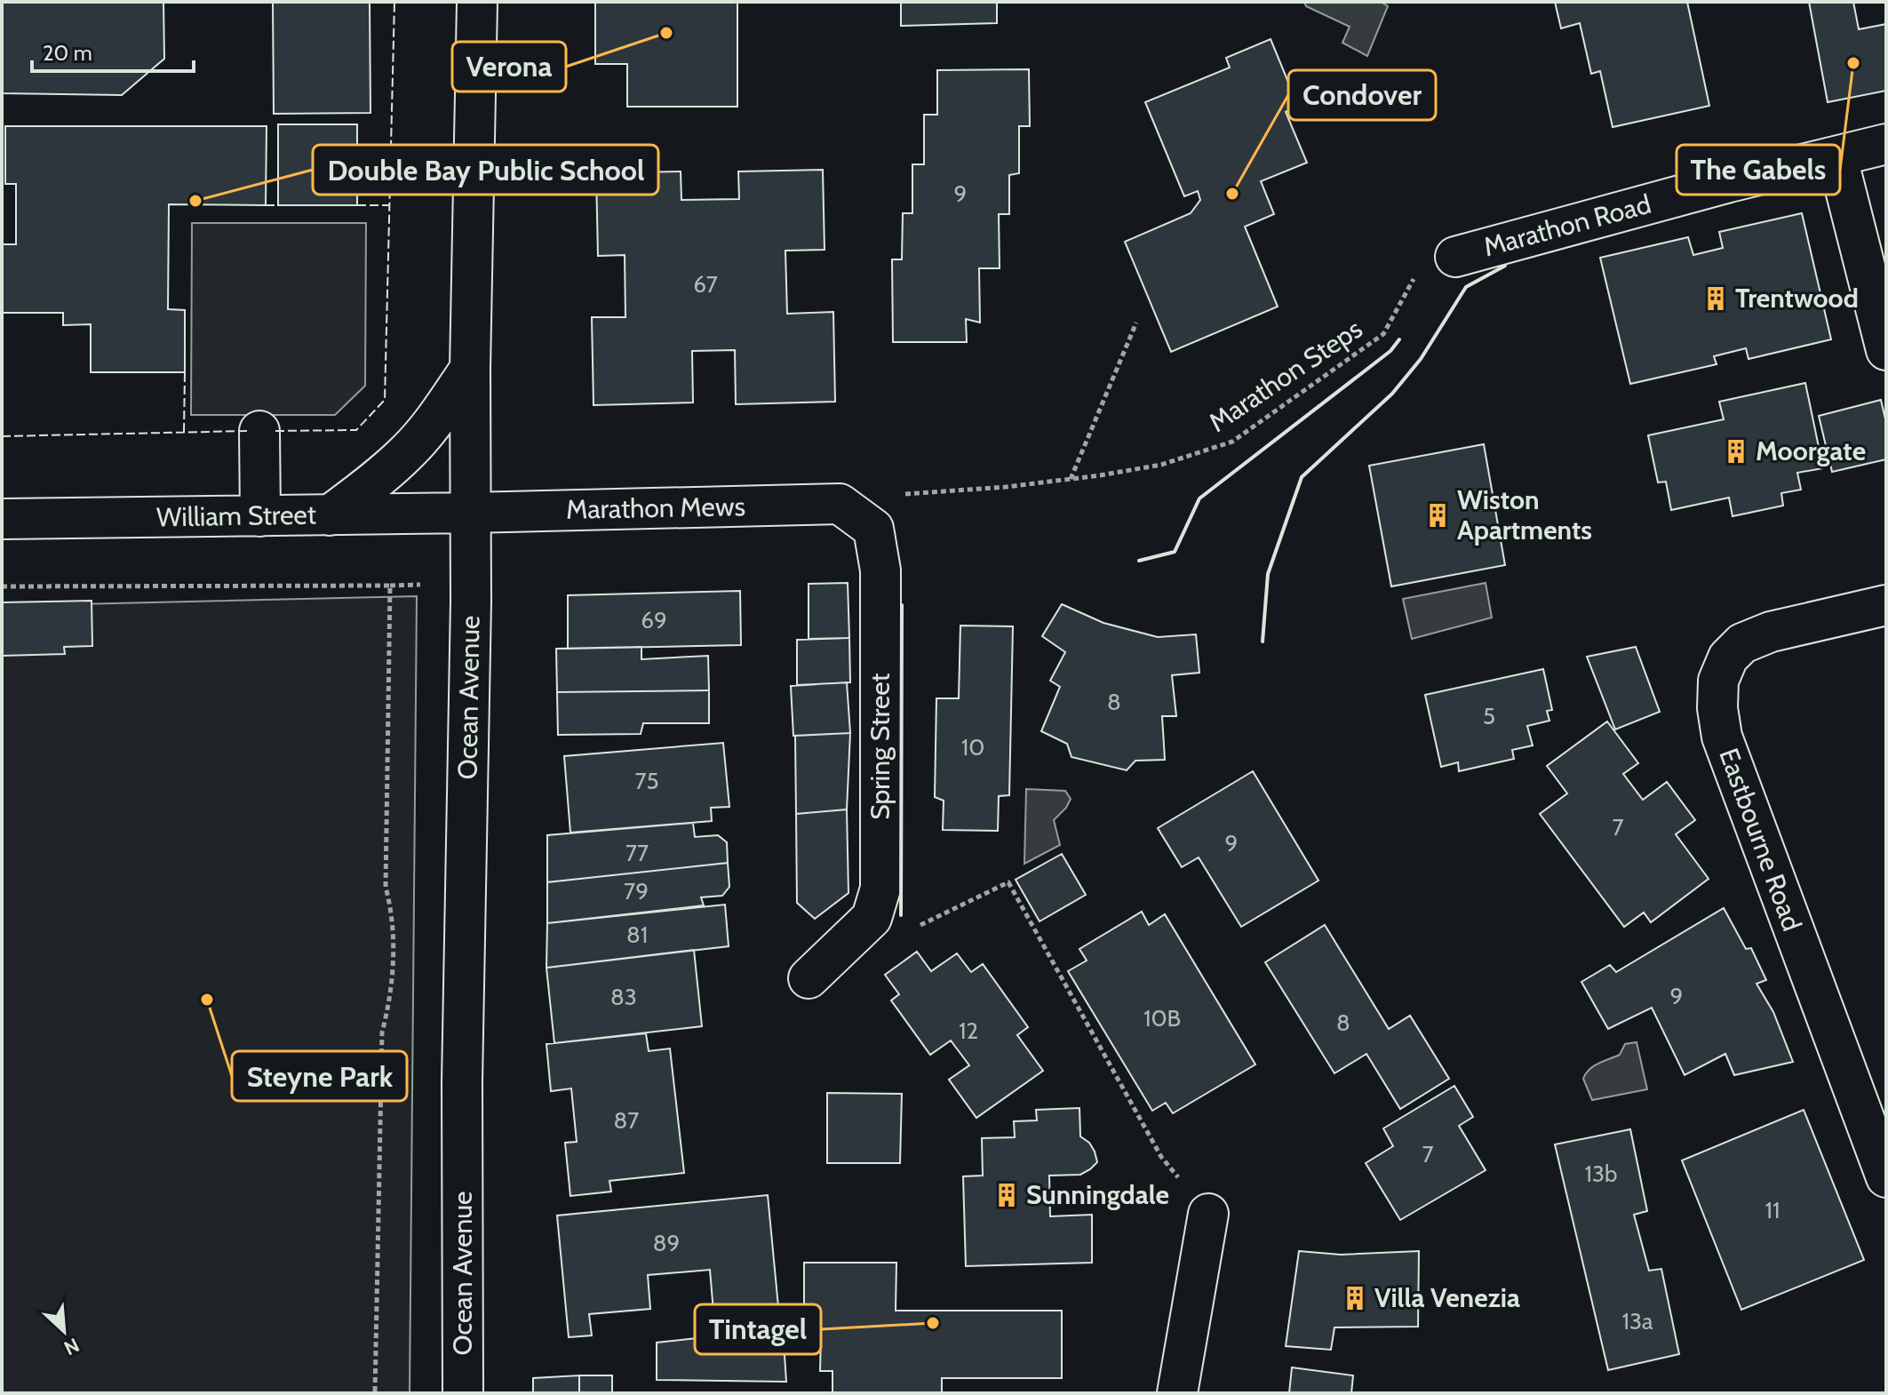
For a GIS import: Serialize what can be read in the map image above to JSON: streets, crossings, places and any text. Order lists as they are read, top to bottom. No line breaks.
{"streets":{"street":["Marathon Road","Marathon Mews","William Street","Ocean Avenue","Spring Street","Eastbourne Road"],"path":["Marathon Steps"]},"crossings":[["Marathon Mews","William Street"],["Marathon Mews","Ocean Avenue"],["Marathon Mews","Spring Street"],["William Street","Ocean Avenue"]],"places":{"other":["Verona","The Gabels","Condover","Double Bay Public School","Steyne Park","Tintagel"],"building":["Trentwood","Moorgate","Wiston Apartments","Sunningdale","Villa Venezia"]},"house_numbers":["9","67","69","8","5","10","75","7","9","77","79","81","9","83","10B","8","12","87","7","13b","11","89","13a"],"scale_bar":"20 m","north":"bottom right"}
